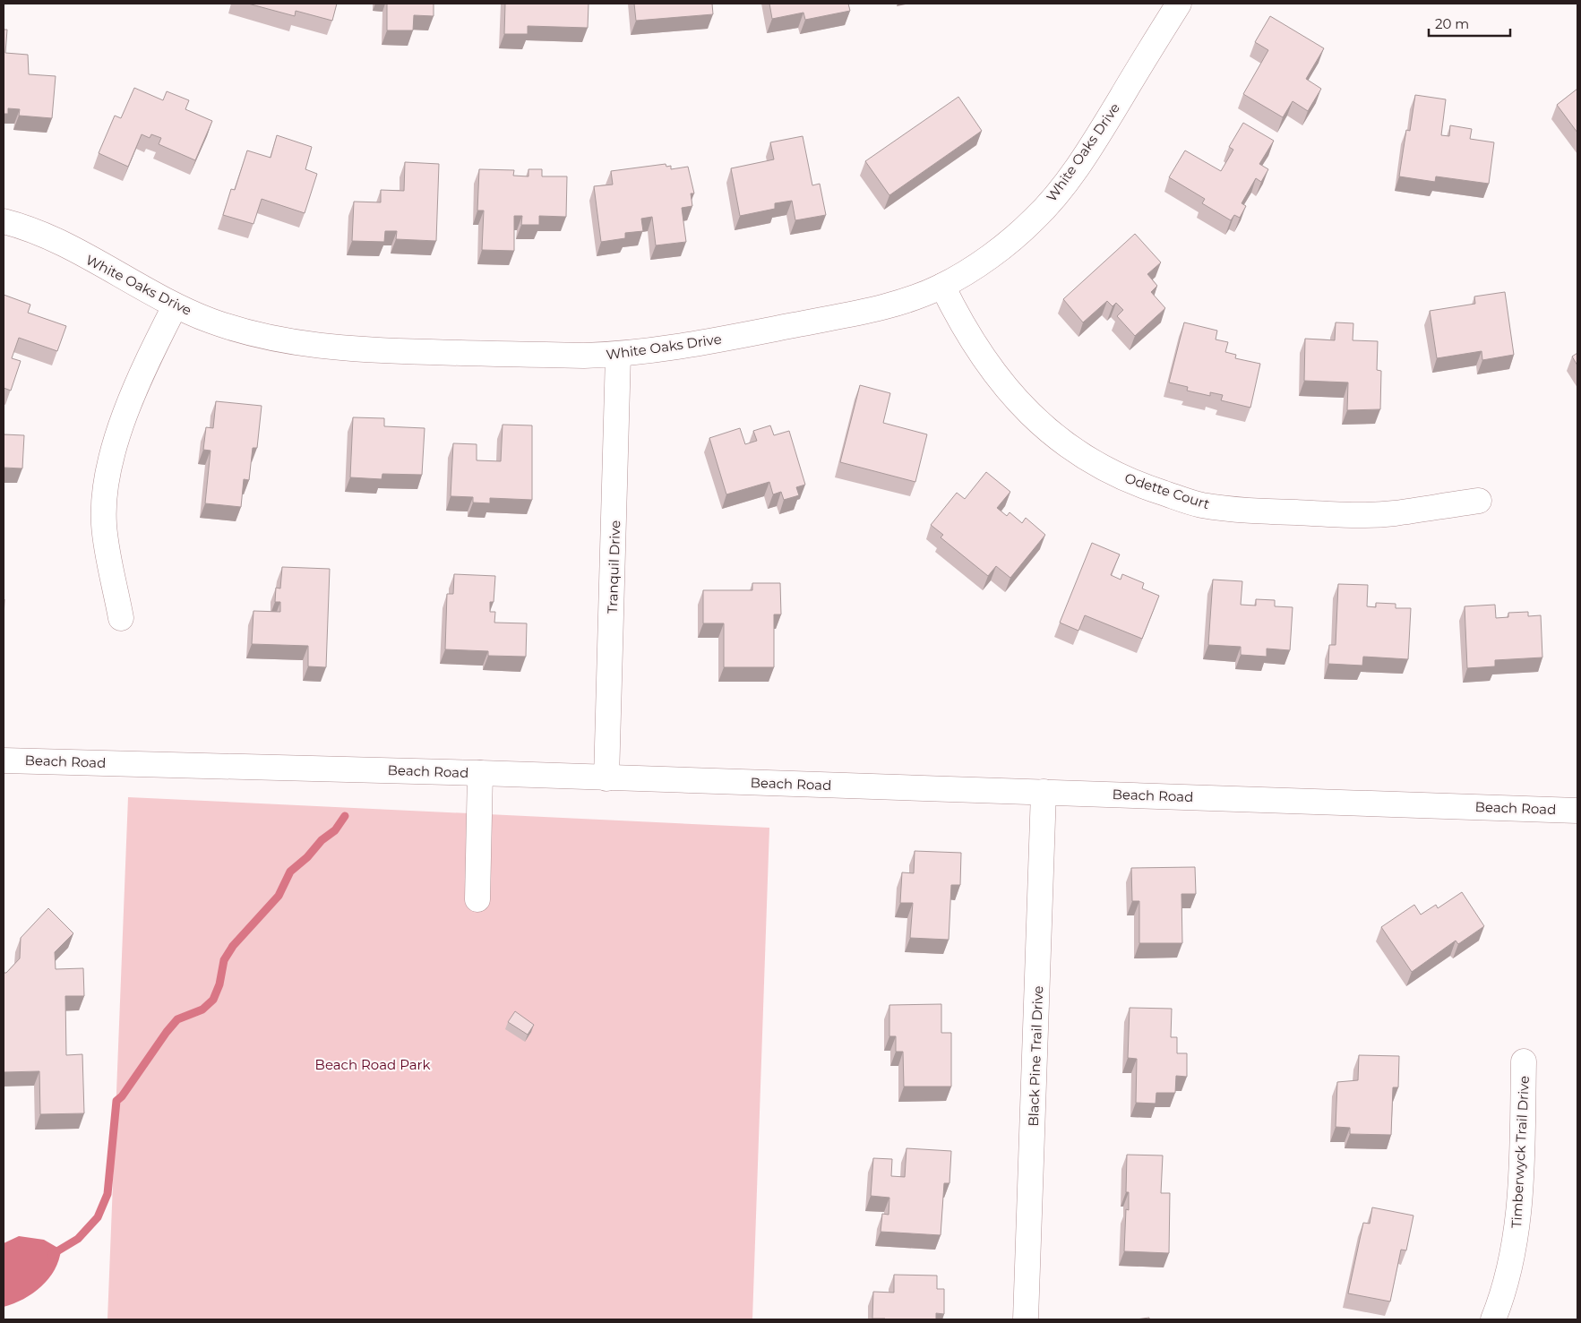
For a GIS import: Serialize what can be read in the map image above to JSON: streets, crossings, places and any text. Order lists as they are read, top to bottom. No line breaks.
{"streets":{"street":["White Oaks Drive","Odette Court","Tranquil Drive","Beach Road","Black Pine Trail Drive","Timberwyck Trail Drive"]},"crossings":[["White Oaks Drive","Odette Court"],["White Oaks Drive","Tranquil Drive"],["Tranquil Drive","Beach Road"],["Beach Road","Black Pine Trail Drive"]],"parks":["Beach Road Park"],"scale_bar":"20 m"}
